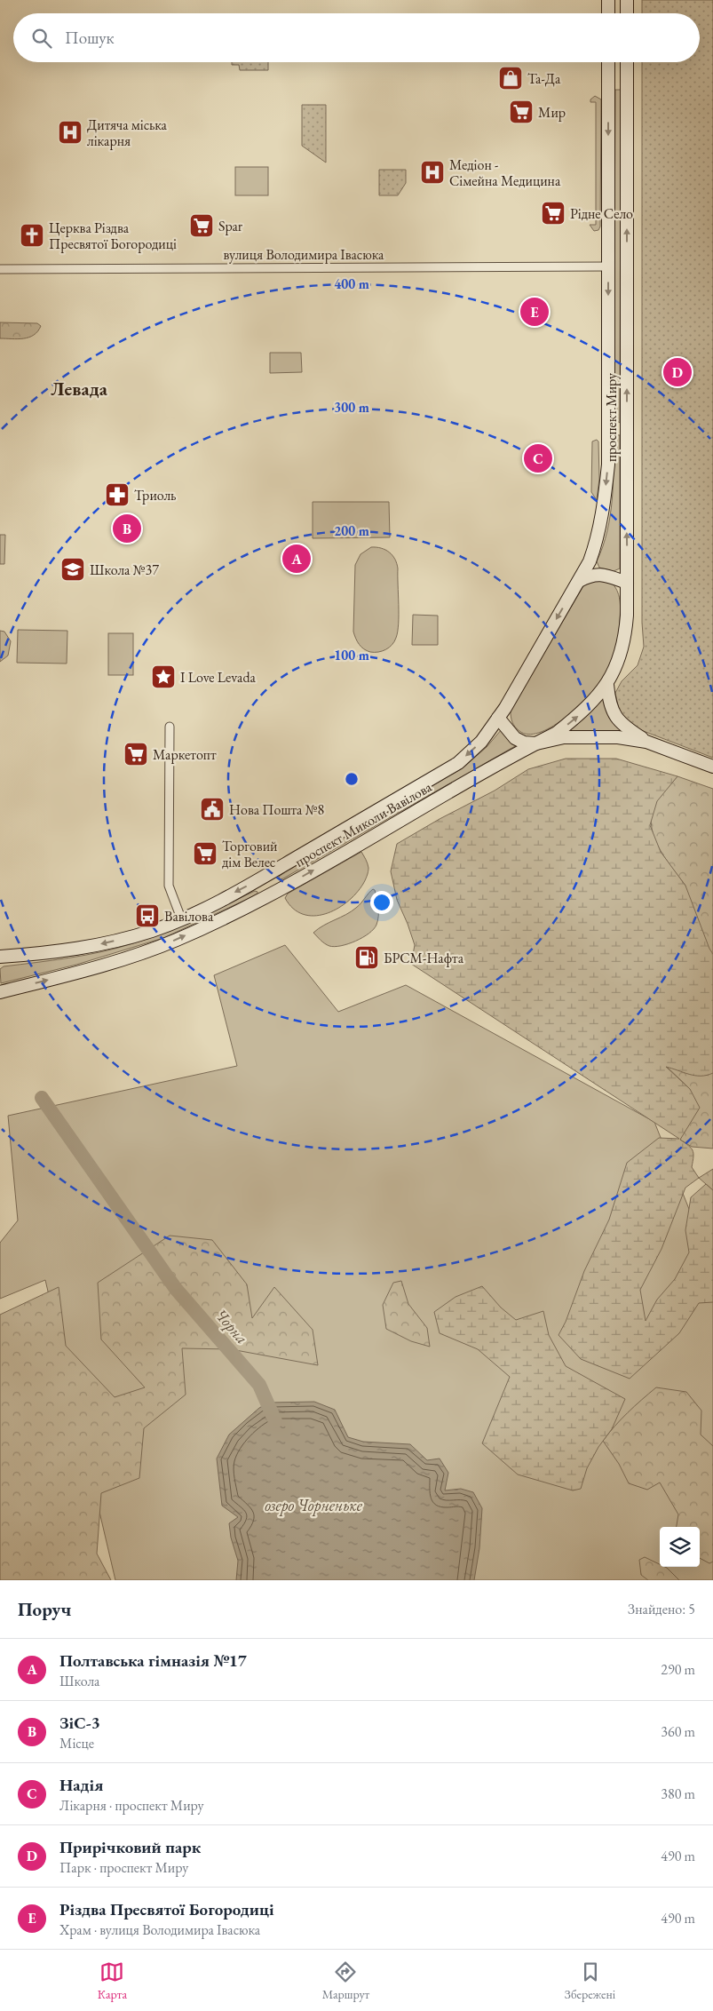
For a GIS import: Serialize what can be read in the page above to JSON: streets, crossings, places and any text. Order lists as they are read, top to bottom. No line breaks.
{"streets":{"main road":["проспект Миру","проспект Миколи Вавілова"],"street":["вулиця Володимира Івасюка"]},"crossings":[["вулиця Володимира Івасюка","проспект Миру"],["проспект Миру","проспект Миколи Вавілова"]],"districts":["Левада"],"water":["Чорна","озеро Чорненьке"],"places":{"shop":["Та-Да"],"supermarket":["Мир","Рідне Село","Spar","Маркетопт","Торговий дім Велес"],"hospital":["Дитяча міська лікарня","Медіон - Сімейна Медицина"],"church":["Церква Різдва Пресвятої Богородиці"],"pharmacy":["Триоль"],"school or university":["Школа №37"],"place":["I Love Levada"],"public building":["Нова Пошта №8"],"bus stop":["Вавілова"],"fuel station":["БРСМ-Нафта"]},"page":{"search":"Пошук","pins":["E","D","C","B","A"],"heading":["Поруч","Знайдено: 5"],"list":[{"mark":"A","name":"Полтавська гімназія №17","note":"Школа","value":"290 m"},{"mark":"B","name":"ЗіС-3","note":"Місце","value":"360 m"},{"mark":"C","name":"Надія","note":"Лікарня · проспект Миру","value":"380 m"},{"mark":"D","name":"Прирічковий парк","note":"Парк · проспект Миру","value":"490 m"},{"mark":"E","name":"Різдва Пресвятої Богородиці","note":"Храм · вулиця Володимира Івасюка","value":"490 m"}],"nav":["Карта","Маршрут","Збережені"]},"rings":["400 m","300 m","200 m","100 m"]}
